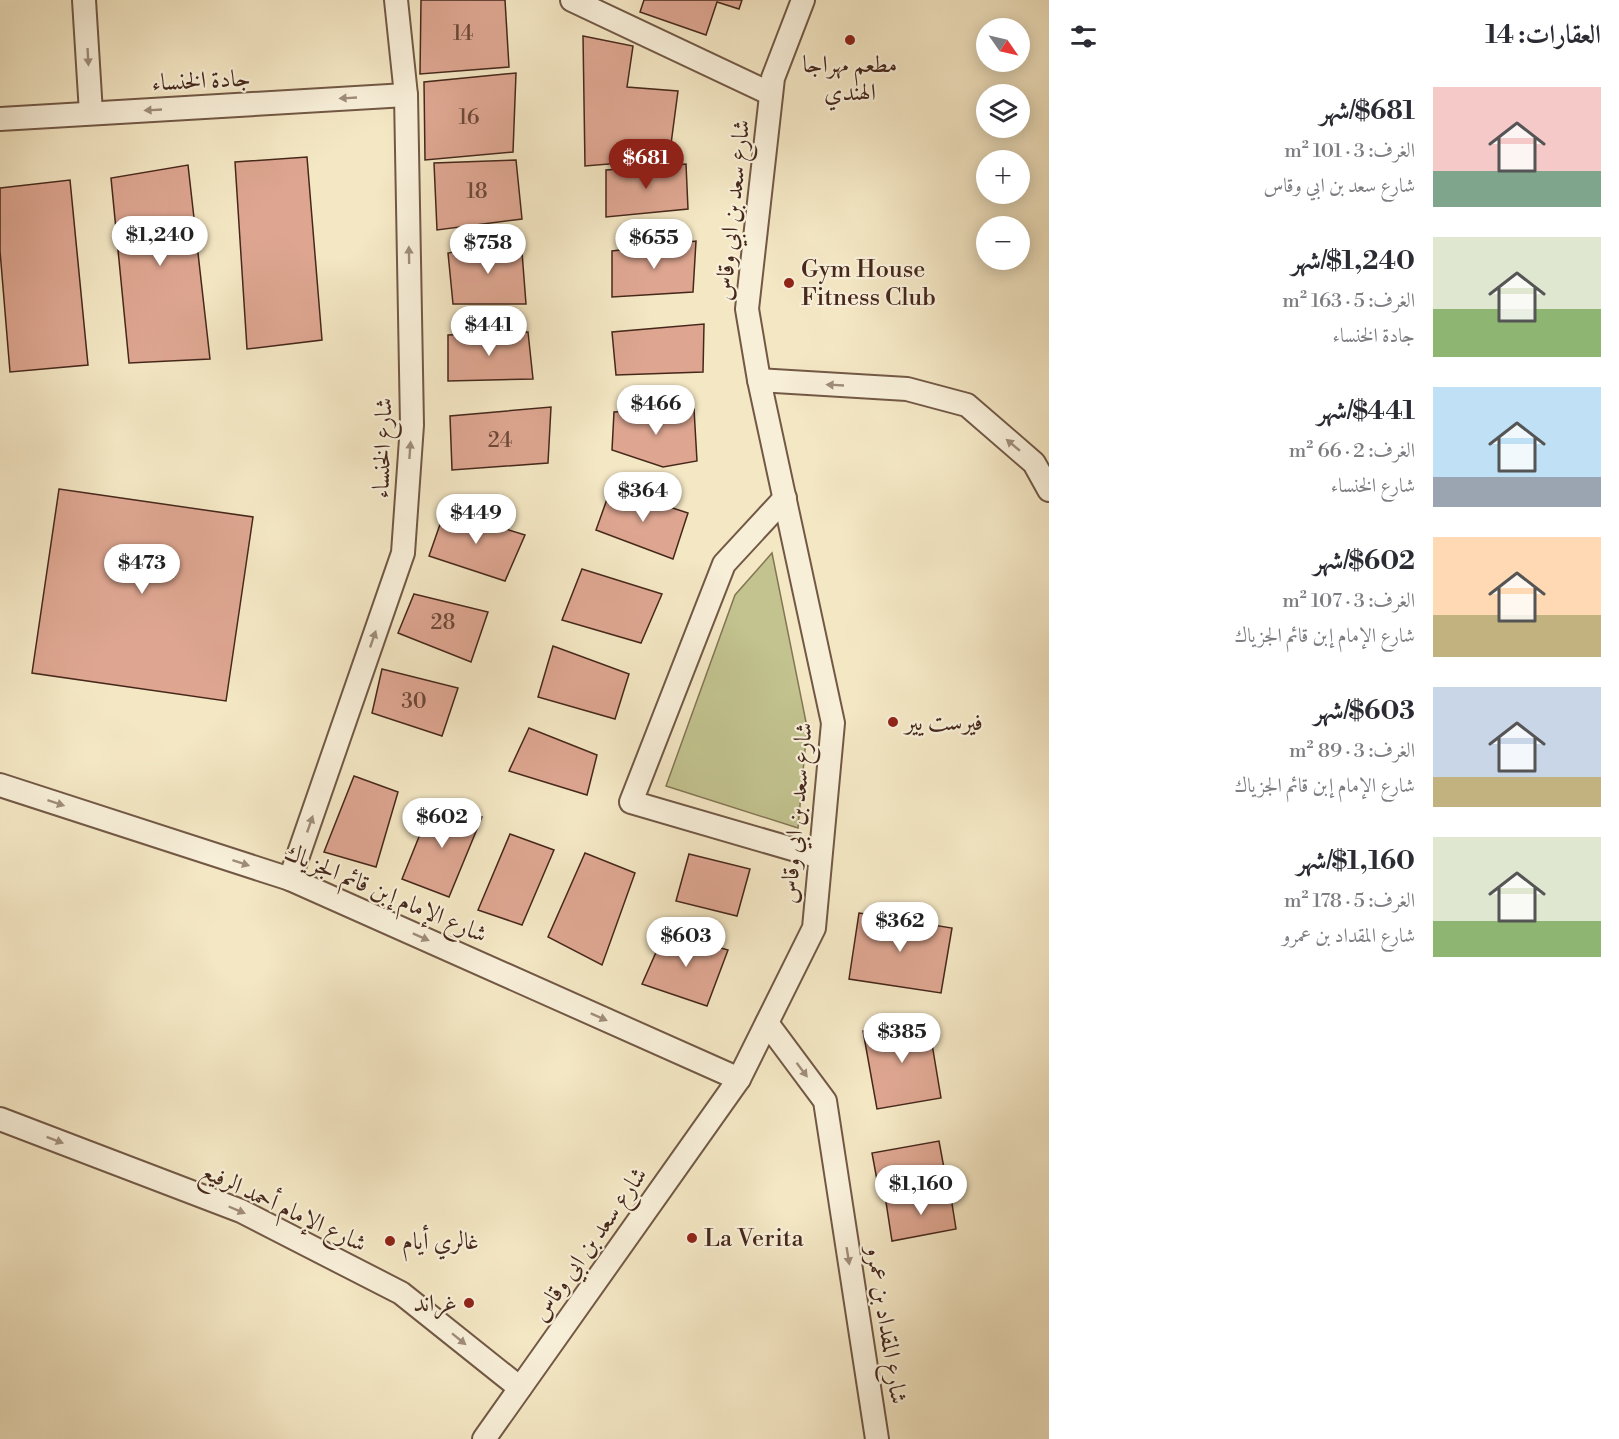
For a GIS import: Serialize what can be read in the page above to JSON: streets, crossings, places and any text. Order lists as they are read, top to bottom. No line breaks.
{"streets":{"street":["جادة الخنساء","شارع سعد بن ابي وقاس","شارع الخنساء","شارع الإمام إبن قائم الجزياك","شارع الإمام أحمد الرفيع","شارع المقداد بن عمرو"]},"crossings":[["جادة الخنساء","شارع الخنساء"],["شارع سعد بن ابي وقاس","شارع الإمام إبن قائم الجزياك"],["شارع سعد بن ابي وقاس","شارع الإمام أحمد الرفيع"],["شارع سعد بن ابي وقاس","شارع المقداد بن عمرو"],["شارع الخنساء","شارع الإمام إبن قائم الجزياك"]],"one_way":["جادة الخنساء","شارع الخنساء","شارع الإمام إبن قائم الجزياك","شارع الإمام أحمد الرفيع","شارع المقداد بن عمرو"],"places":["مطعم مهراجا الهندي","Gym House Fitness Club","فيرست يير","La Verita","غالري أيام","غراند"],"house_numbers":["14","16","18","24","28","30"],"north":"bottom right","page":{"heading":"العقارات: 14","map_buttons":["+","−"],"list":[{"name":"$681/شهر","note":"الغرف: 3 · 101 m² · شارع سعد بن ابي وقاس"},{"name":"$1,240/شهر","note":"الغرف: 5 · 163 m² · جادة الخنساء"},{"name":"$441/شهر","note":"الغرف: 2 · 66 m² · شارع الخنساء"},{"name":"$602/شهر","note":"الغرف: 3 · 107 m² · شارع الإمام إبن قائم الجزياك"},{"name":"$603/شهر","note":"الغرف: 3 · 89 m² · شارع الإمام إبن قائم الجزياك"},{"name":"$1,160/شهر","note":"الغرف: 5 · 178 m² · شارع المقداد بن عمرو"}],"price":["$681","$1,240","$655","$758","$441","$466","$364","$449","$473","$602","$362","$603","$385","$1,160"]}}
